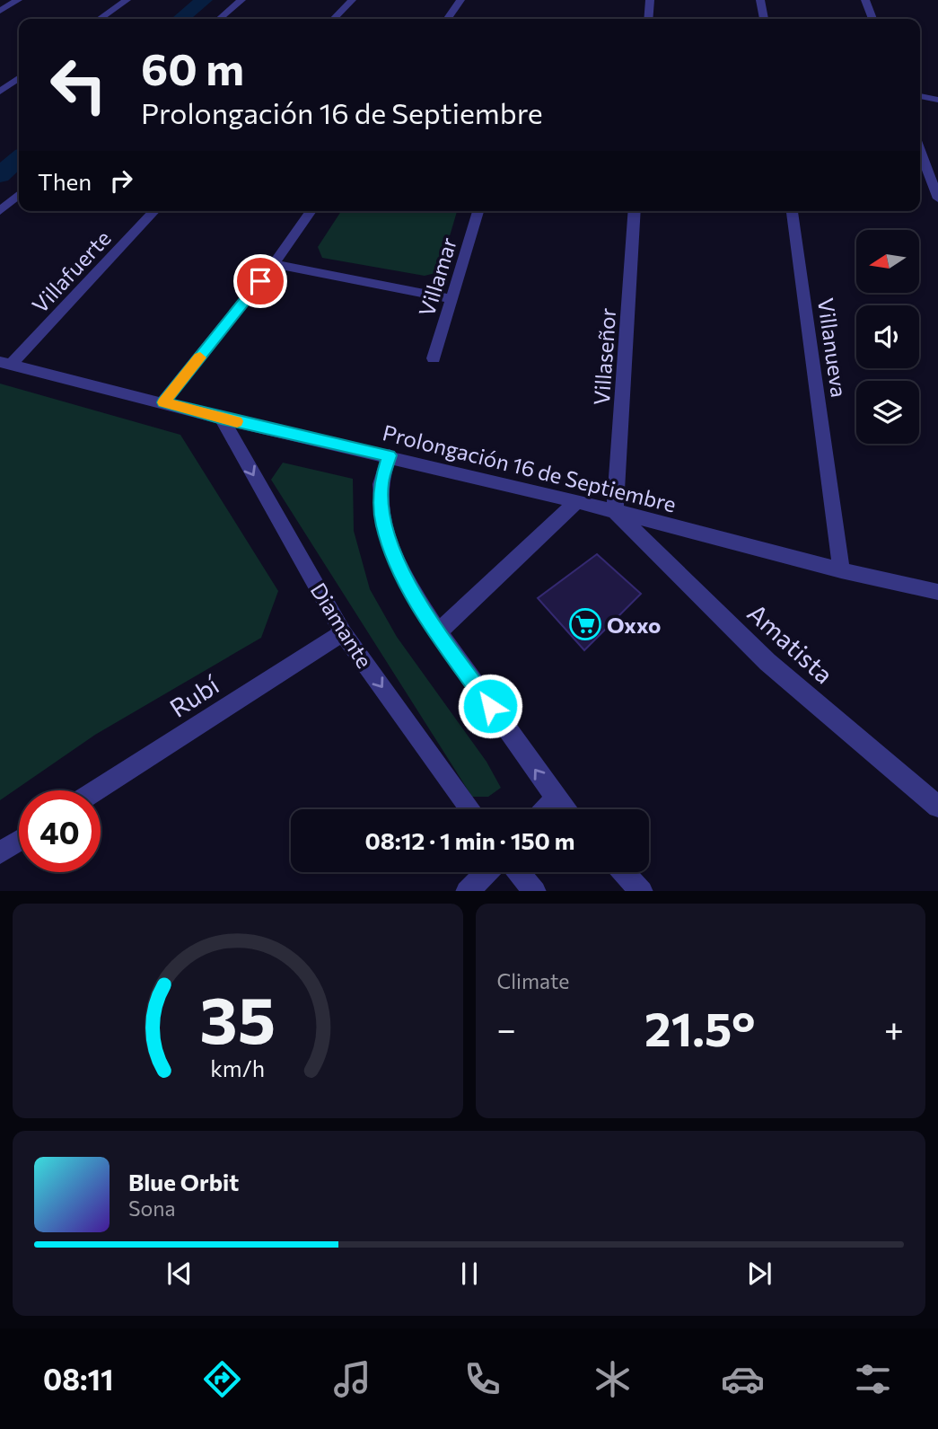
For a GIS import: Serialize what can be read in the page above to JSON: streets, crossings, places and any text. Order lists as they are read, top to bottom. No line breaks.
{"streets":{"street":["Villafuerte","Villamar","Villanueva","Villaseñor","Prolongación 16 de Septiembre","Diamante","Amatista","Rubí"]},"crossings":[["Villafuerte","Prolongación 16 de Septiembre"],["Villanueva","Prolongación 16 de Septiembre"],["Villaseñor","Prolongación 16 de Septiembre"],["Villaseñor","Amatista"],["Prolongación 16 de Septiembre","Diamante"],["Prolongación 16 de Septiembre","Amatista"],["Diamante","Rubí"]],"places":{"supermarket":["Oxxo"]},"north":"left","page":{"turn":["60 m","Prolongación 16 de Septiembre"],"then":"Then","limit":"40","trip":"08:12 · 1 min · 150 m","tile":"Climate","heat":["−","21.5°","+"],"song":["Blue Orbit","Sona"],"tabs":"08:11","gauge":["35","km/h"]}}
